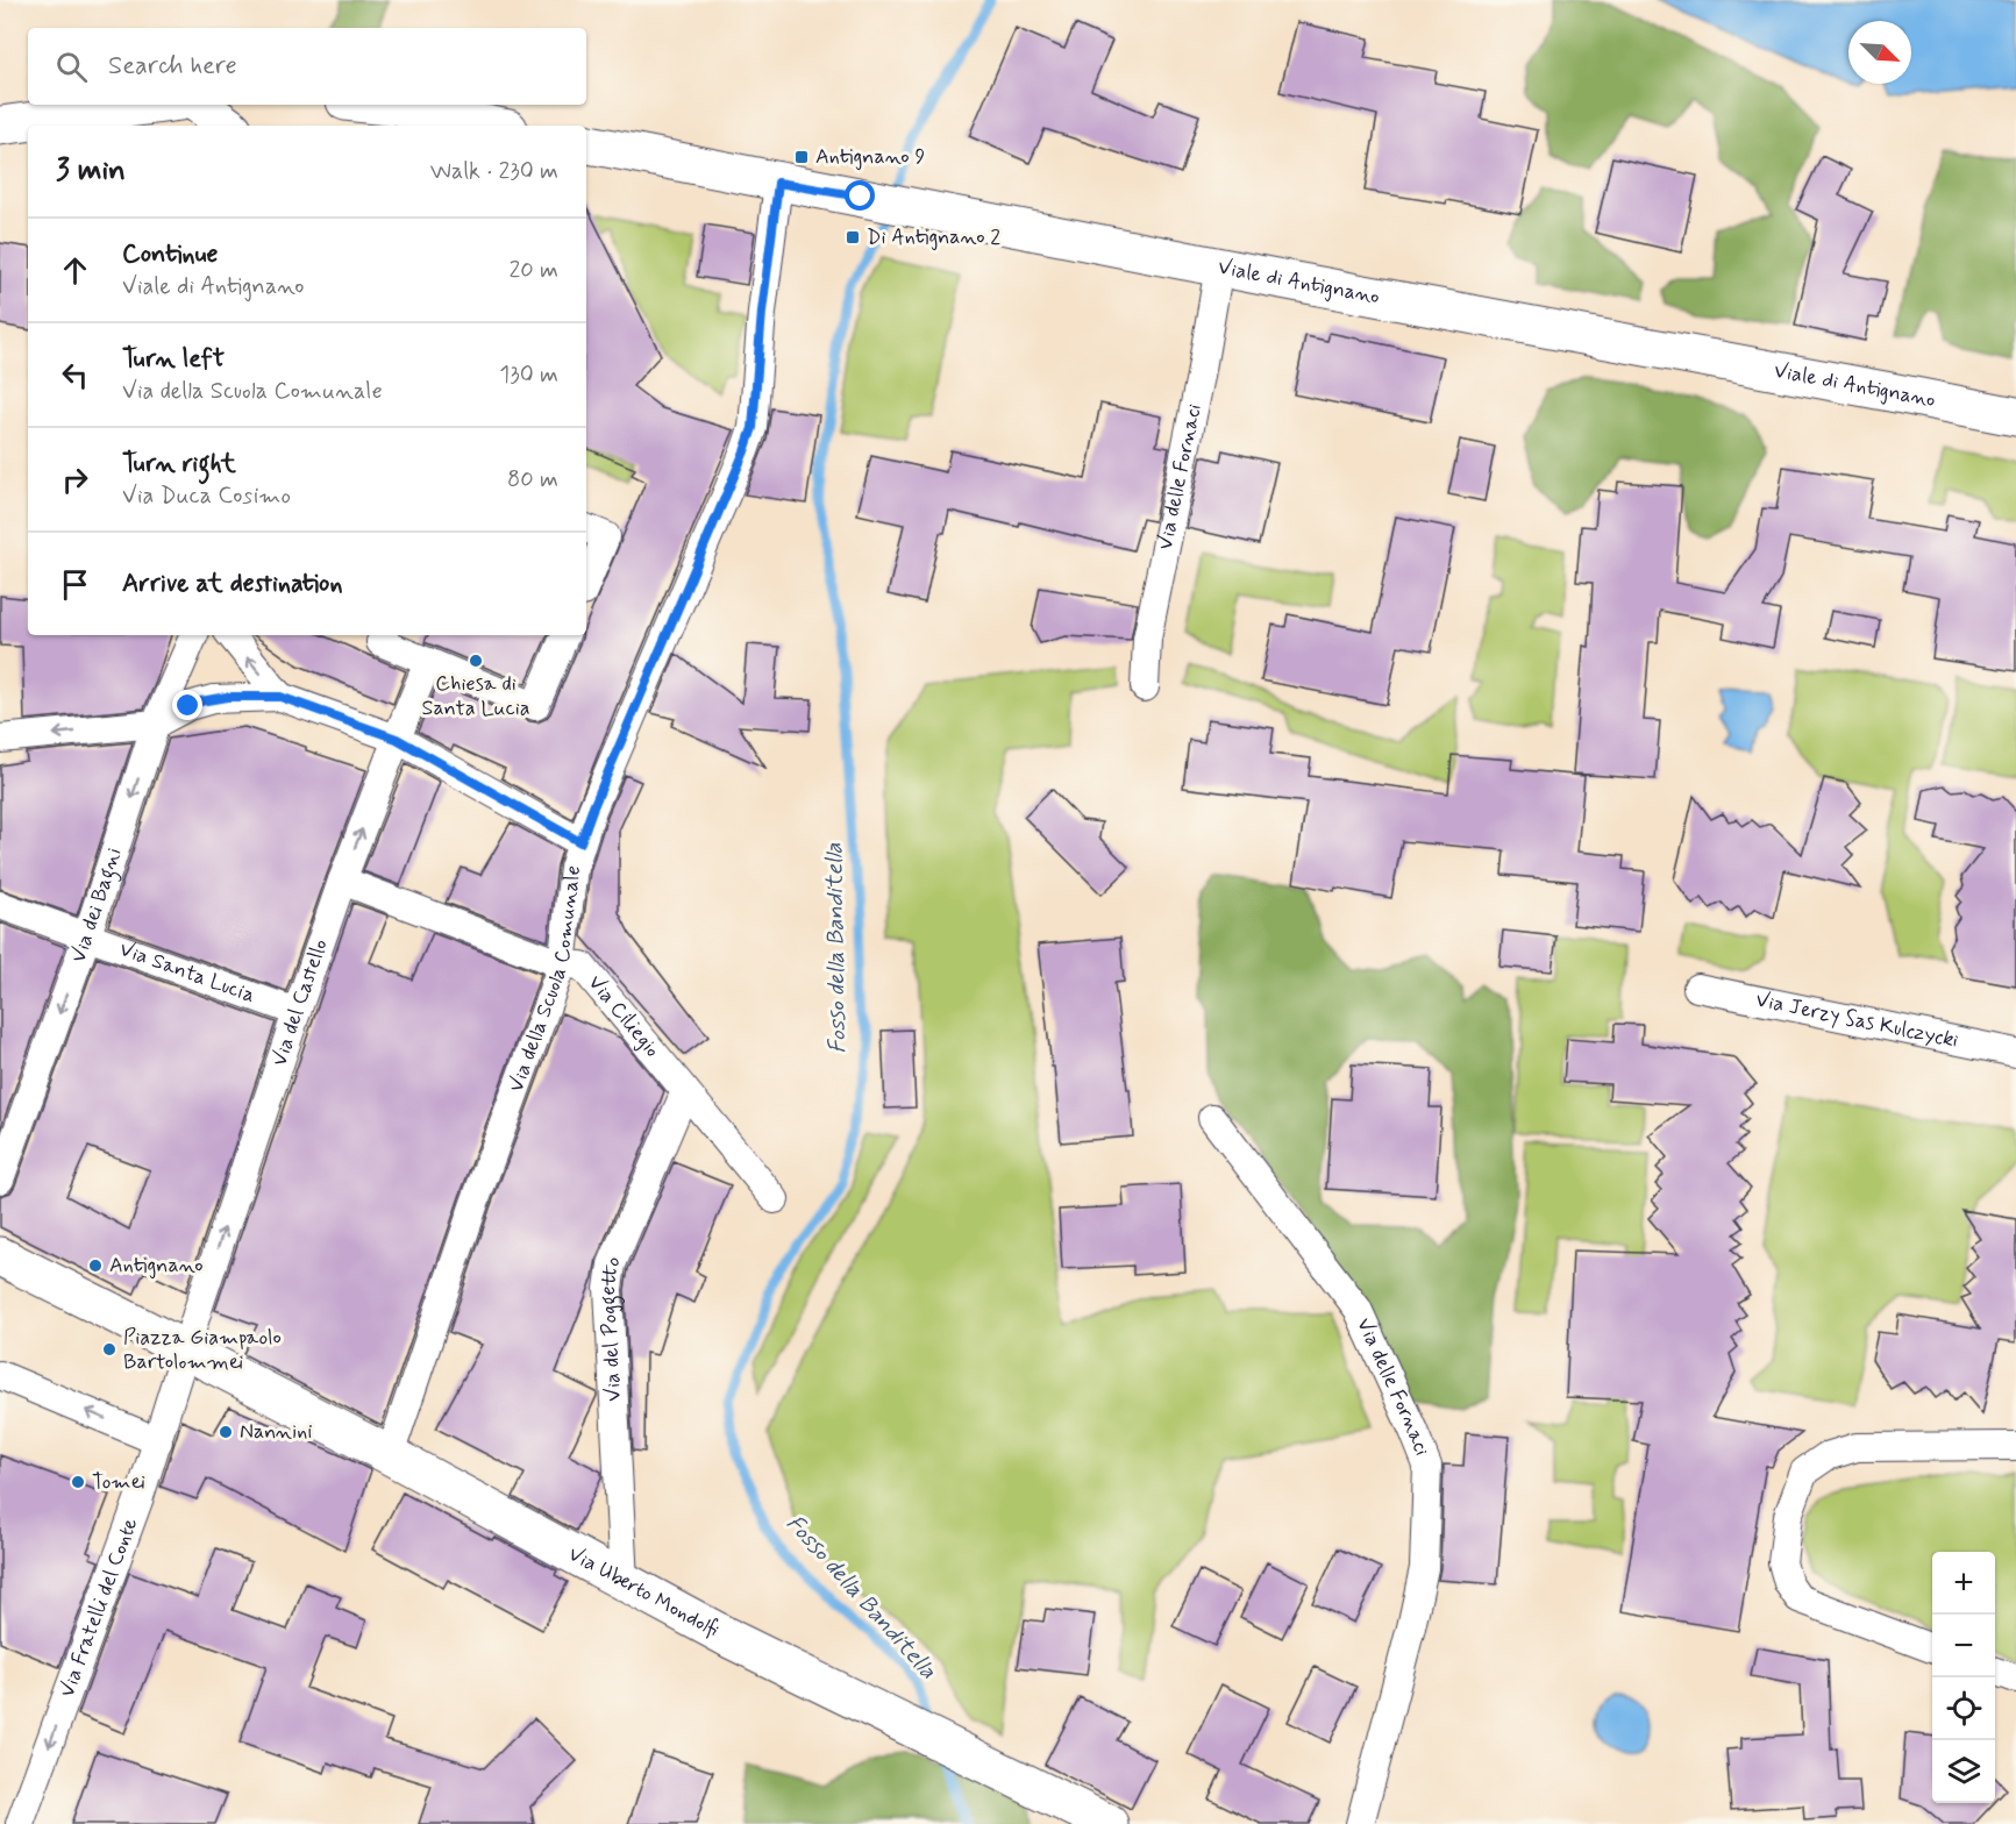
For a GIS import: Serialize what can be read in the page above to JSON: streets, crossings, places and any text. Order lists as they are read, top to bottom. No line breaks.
{"streets":{"main road":["Viale di Antignano","Via Uberto Mondolfi"],"street":["Via delle Fornaci","Via dei Bagni","Via Santa Lucia","Via della Scuola Comunale","Via del Castello","Via Ciliegio","Via Jerzy Sas Kulczycki","Via del Poggetto","Via Fratelli del Conte"]},"crossings":[["Viale di Antignano","Via delle Fornaci"],["Viale di Antignano","Via della Scuola Comunale"],["Via dei Bagni","Via Santa Lucia"],["Via Santa Lucia","Via del Castello"],["Via della Scuola Comunale","Via Ciliegio"],["Via della Scuola Comunale","Via Uberto Mondolfi"],["Via del Castello","Via Ciliegio"],["Via del Castello","Via Uberto Mondolfi"],["Via del Castello","Via Fratelli del Conte"],["Via Ciliegio","Via del Poggetto"],["Via del Poggetto","Via Uberto Mondolfi"],["Via Uberto Mondolfi","Via Fratelli del Conte"]],"one_way":["Via dei Bagni","Via del Castello","Via Fratelli del Conte"],"water":["Fosso della Banditella"],"places":{"transit":["Antignano 9","Di Antignano 2"],"other":["Chiesa di Santa Lucia","Antignano","Piazza Giampaolo Bartolommei","Nannini","Tomei"]},"north":"bottom right","page":{"search":"Search here","heading":["3 min","Walk · 230 m"],"list":[["Continue","Viale di Antignano","20 m"],["Turn left","Via della Scuola Comunale","130 m"],["Turn right","Via Duca Cosimo","80 m"],"Arrive at destination"],"map_buttons":["+","−"]}}
